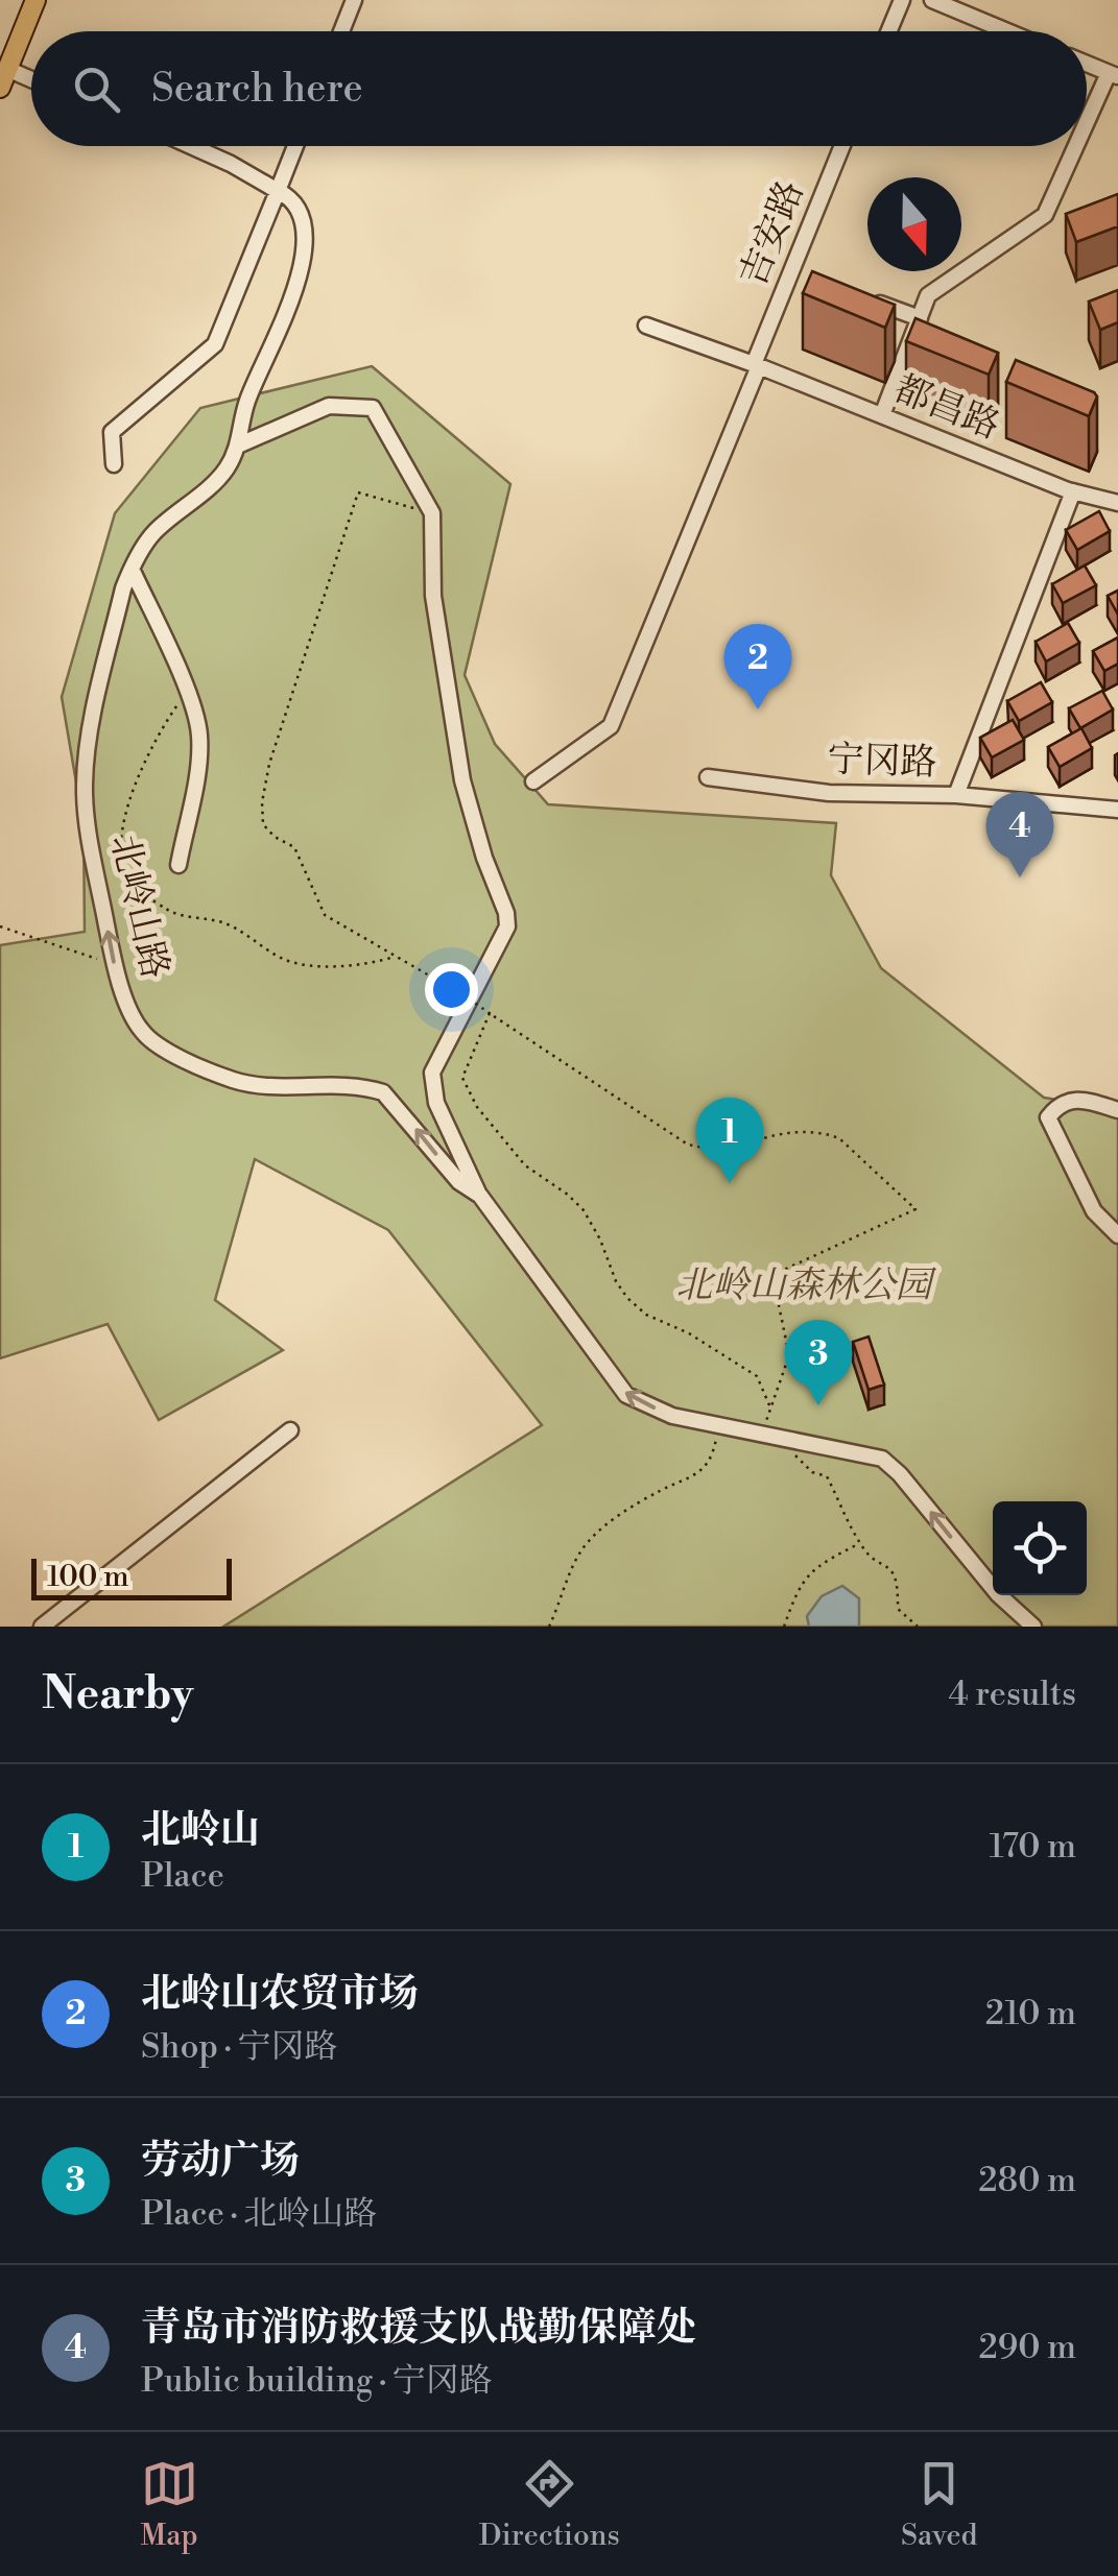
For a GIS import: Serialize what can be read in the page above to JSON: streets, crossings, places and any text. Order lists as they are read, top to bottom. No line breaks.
{"streets":{"street":["吉安路","都昌路","宁冈路","北岭山路"]},"crossings":[["吉安路","都昌路"]],"one_way":["北岭山路"],"parks":["北岭山森林公园"],"scale_bar":"100 m","north":"bottom","page":{"search":"Search here","pins":["2","4","1","3"],"scale":"100 m","heading":["Nearby","4 results"],"list":[{"mark":"1","name":"北岭山","note":"Place","value":"170 m"},{"mark":"2","name":"北岭山农贸市场","note":"Shop · 宁冈路","value":"210 m"},{"mark":"3","name":"劳动广场","note":"Place · 北岭山路","value":"280 m"},{"mark":"4","name":"青岛市消防救援支队战勤保障处","note":"Public building · 宁冈路","value":"290 m"}],"nav":["Map","Directions","Saved"]}}
